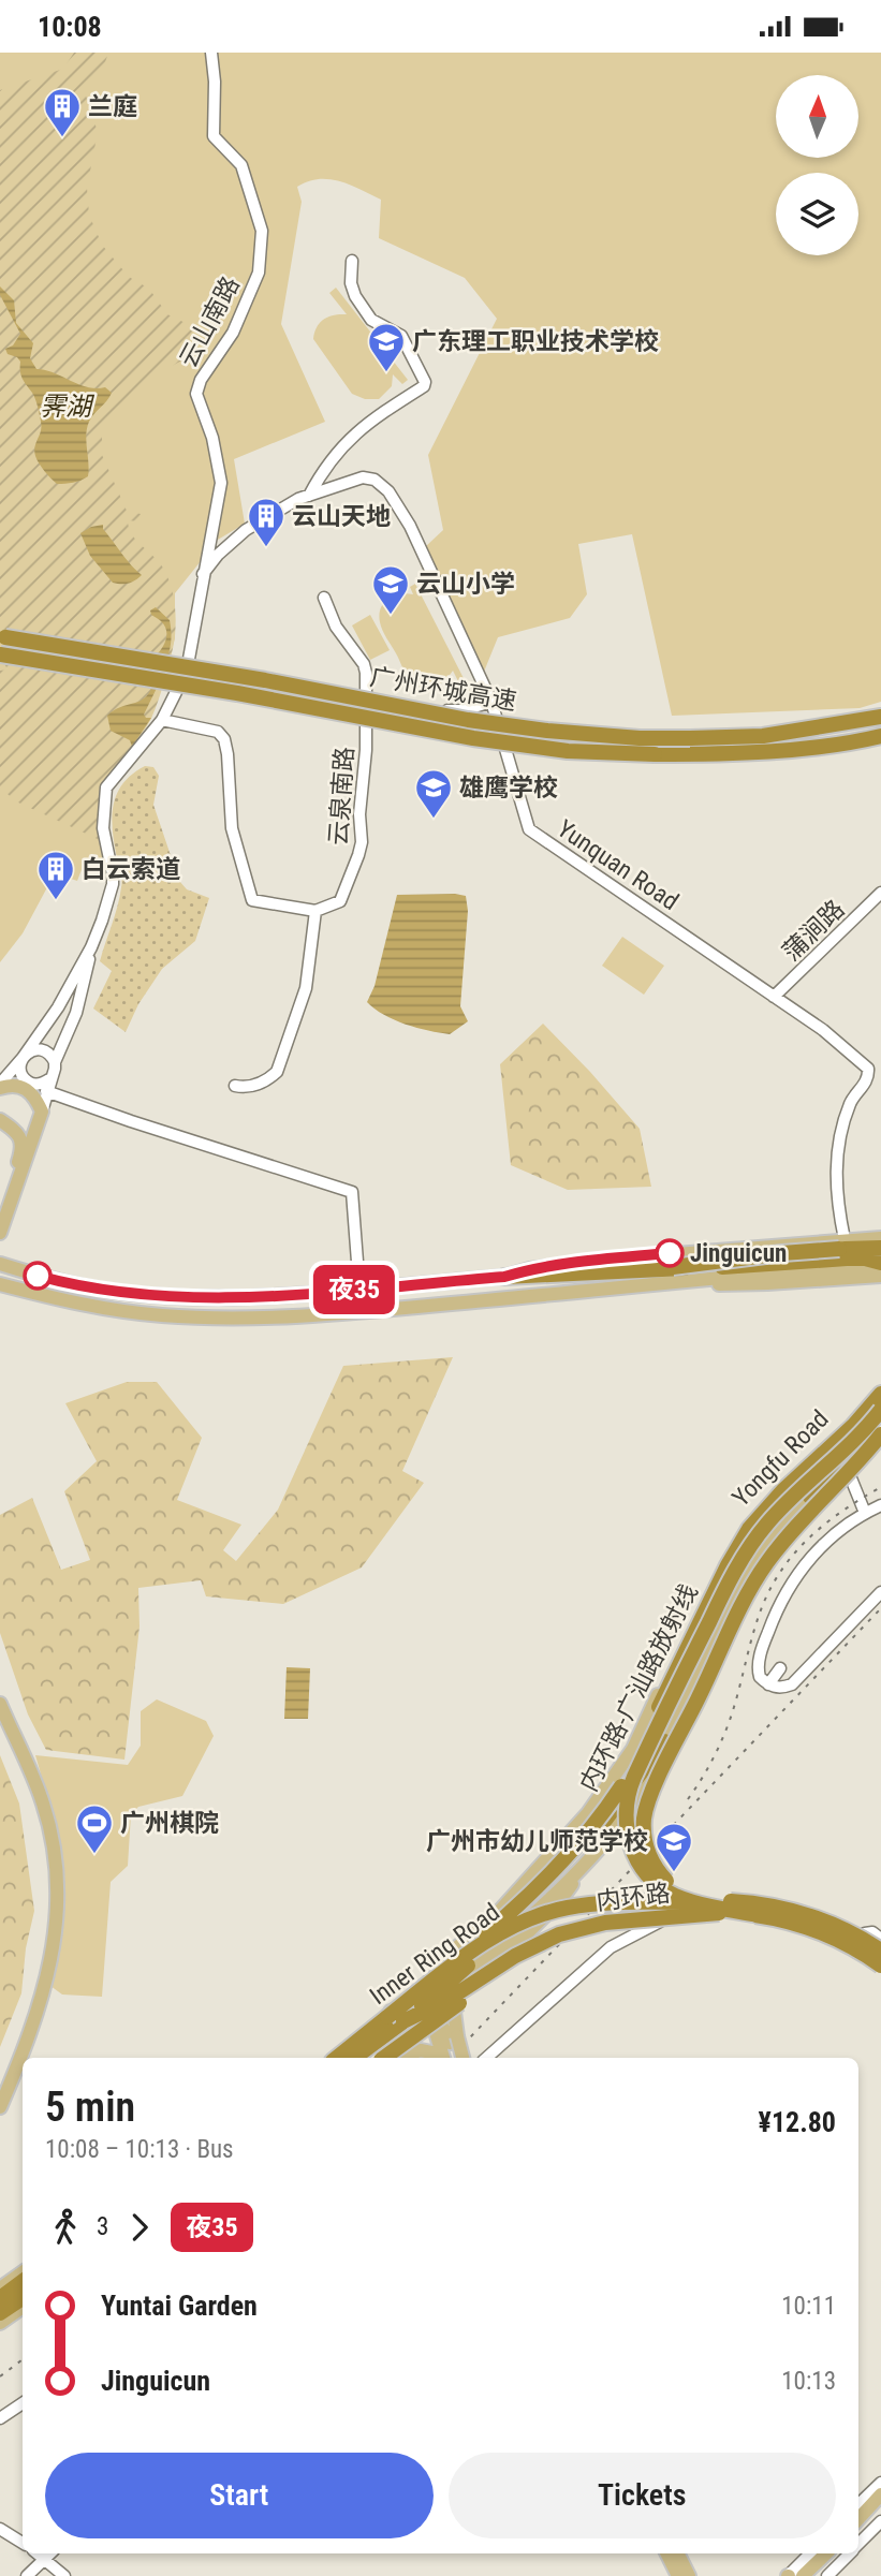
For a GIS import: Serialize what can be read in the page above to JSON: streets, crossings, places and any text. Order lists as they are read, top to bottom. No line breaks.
{"streets":{"highway":["广州环城高速","内环路-广汕路放射线","内环路","Inner Ring Road"],"main road":["Yongfu Road"],"street":["云山南路","云泉南路","Yunquan Road","蒲涧路"]},"crossings":[["云山南路","Yunquan Road"],["Yunquan Road","蒲涧路"],["内环路-广汕路放射线","Inner Ring Road"],["内环路","Inner Ring Road"]],"water":["霁湖"],"places":{"building":["兰庭","云山天地","白云索道"],"school or university":["广东理工职业技术学校","云山小学","雄鹰学校","广州市幼儿师范学校"],"other":["Jinguicun"],"sports":["广州棋院"]},"lines":["bus line 夜35"],"north":"top","page":{"status":"10:08","on_map":"夜35","heading":["5 min","10:08 – 10:13 · Bus","¥12.80"],"legs":["3","夜35"],"list":[{"name":"Yuntai Garden","value":"10:11"},{"name":"Jinguicun","value":"10:13"}],"buttons":["Start","Tickets"]}}
